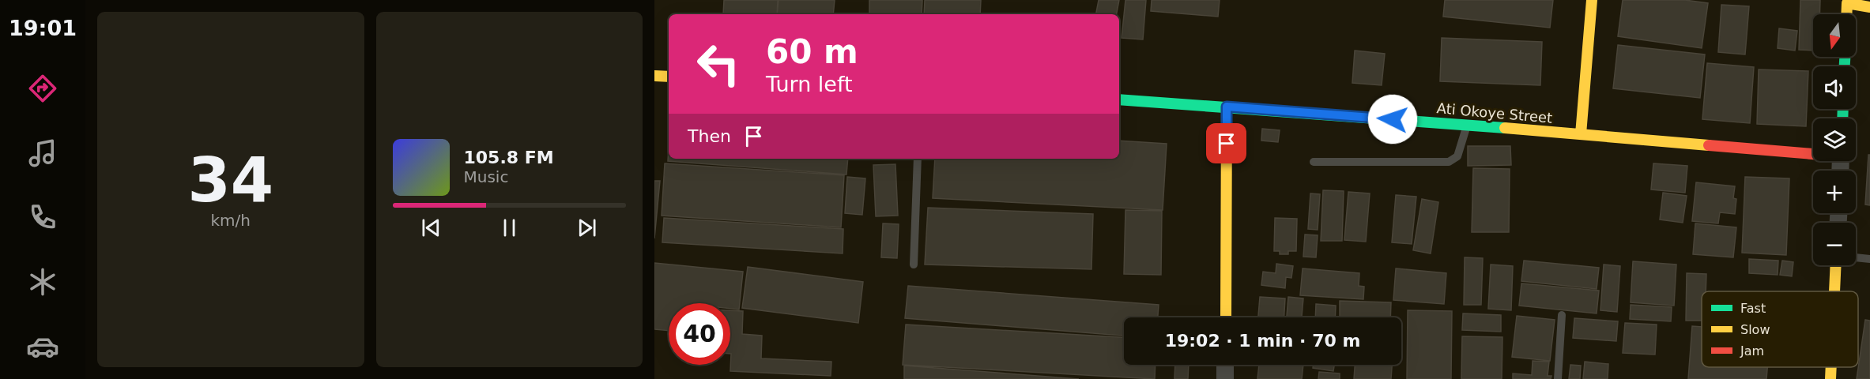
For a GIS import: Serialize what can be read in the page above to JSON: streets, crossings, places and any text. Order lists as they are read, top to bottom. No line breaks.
{"streets":{"street":["Ati Okoye Street"]},"legend":["Fast","Slow","Jam"],"north":"bottom","page":{"tabs":"19:01","tile":["34","km/h"],"map_buttons":["+","−"],"turn":["60 m","Turn left"],"then":"Then","song":["105.8 FM","Music"],"limit":"40","trip":"19:02 · 1 min · 70 m"}}
